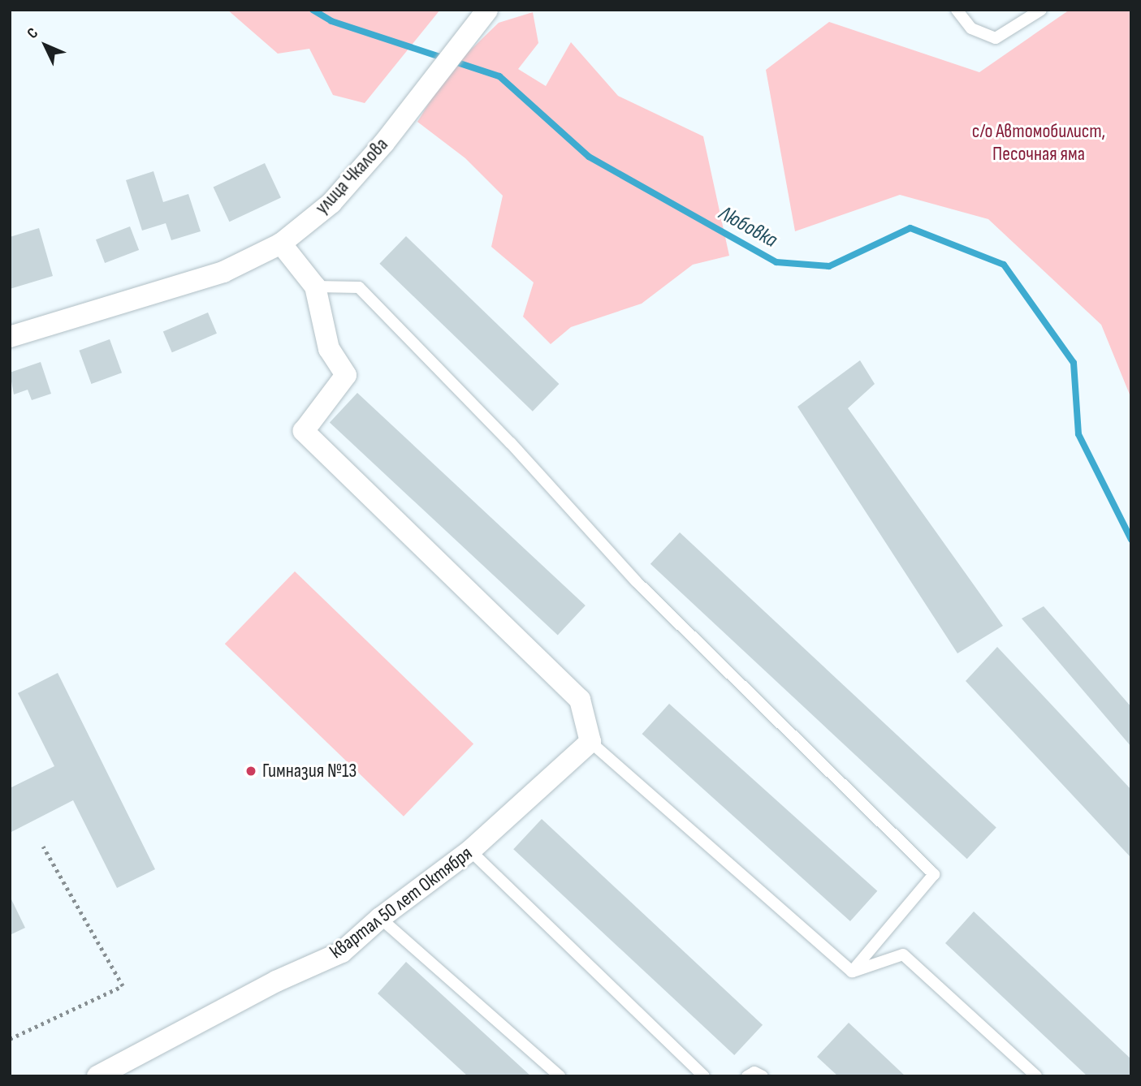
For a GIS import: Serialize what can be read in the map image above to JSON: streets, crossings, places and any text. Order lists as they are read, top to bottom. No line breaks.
{"streets":{"street":["улица Чкалова","квартал 50 лет Октября"]},"water":["Любовка"],"parks":["с/о Автомобилист, Песочная яма"],"places":["Гимназия №13"],"north":"top left"}
